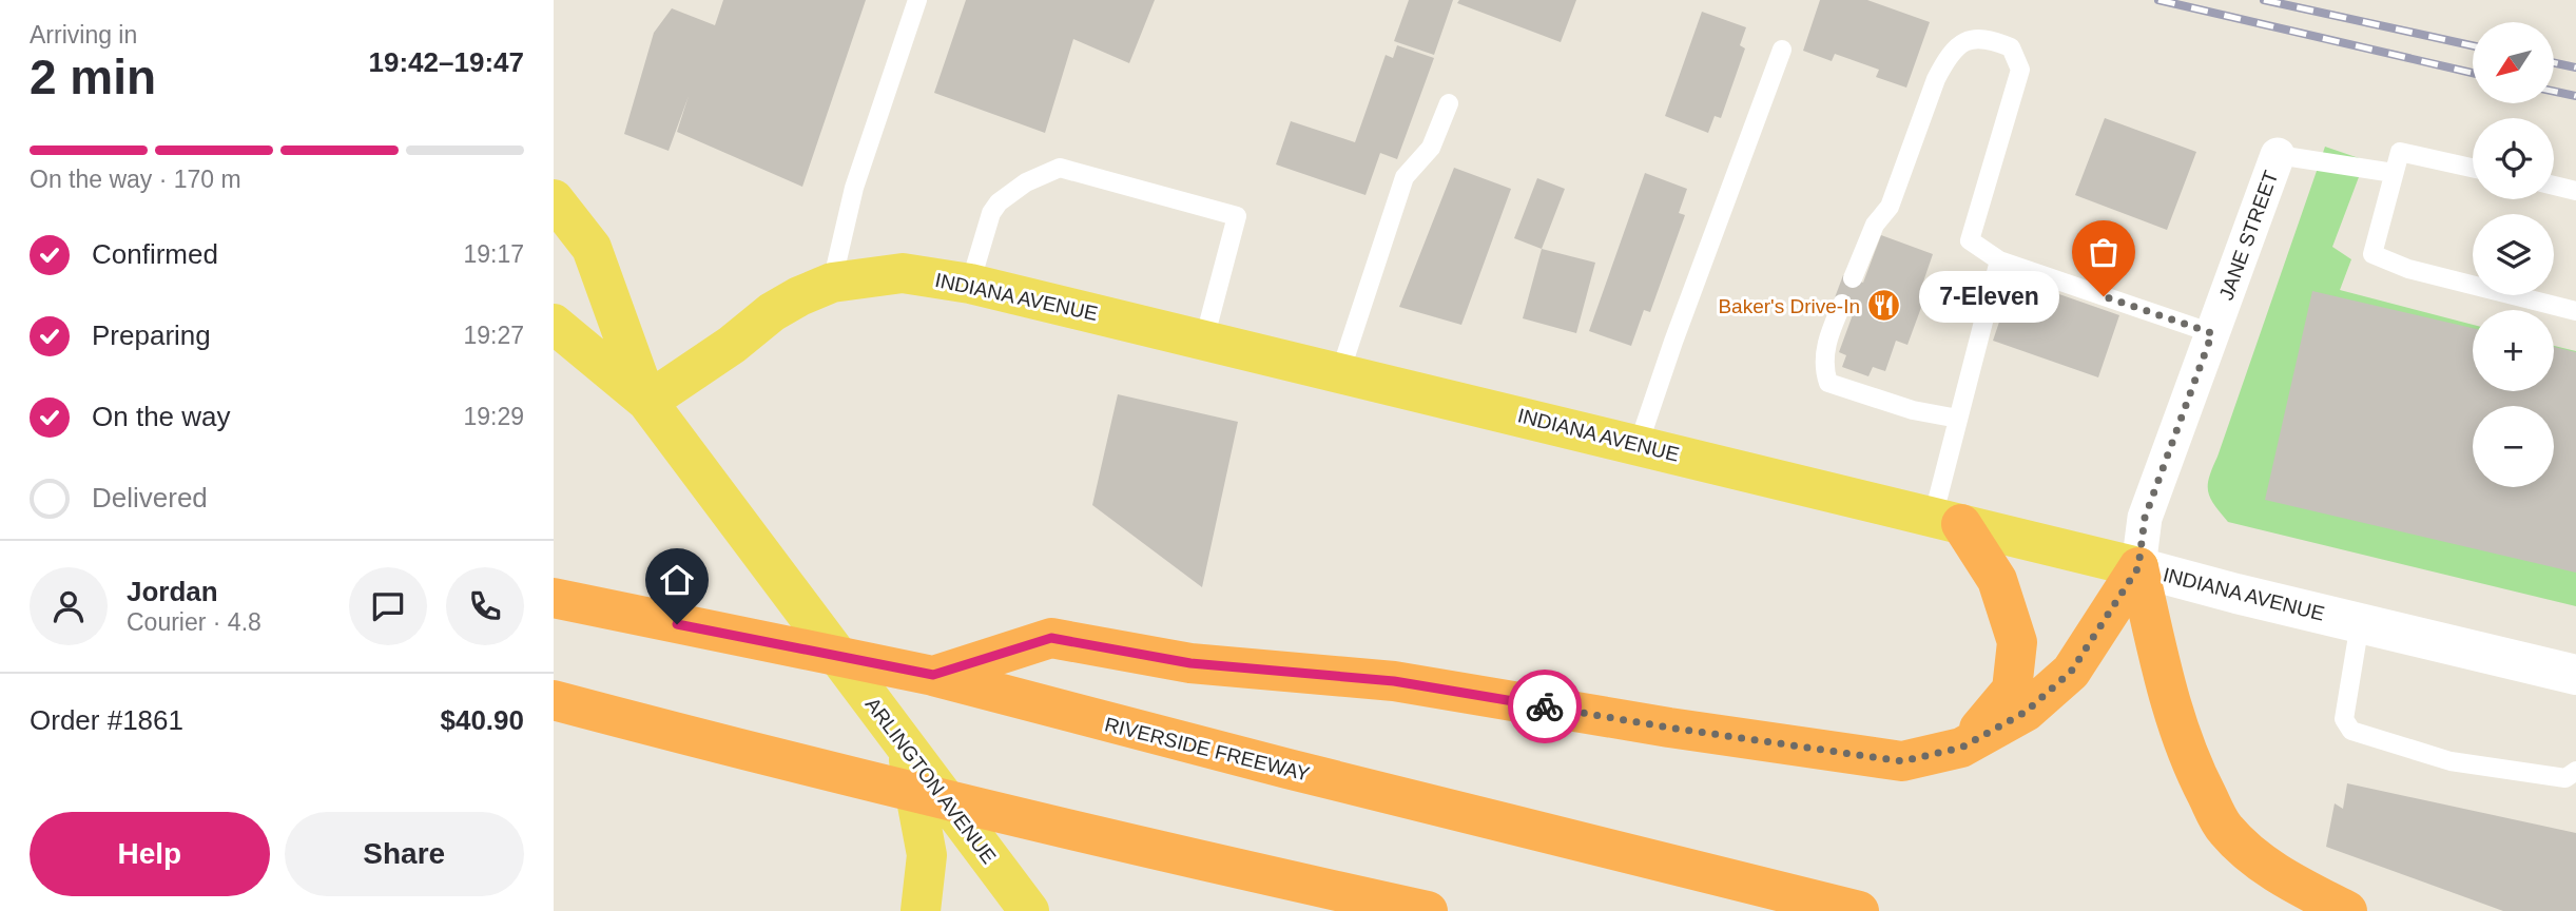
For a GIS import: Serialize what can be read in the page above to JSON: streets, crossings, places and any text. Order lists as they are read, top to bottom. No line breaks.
{"streets":{"highway":["RIVERSIDE FREEWAY"],"main road":["INDIANA AVENUE","ARLINGTON AVENUE"],"street":["JANE STREET"]},"crossings":[["JANE STREET","INDIANA AVENUE"],["INDIANA AVENUE","ARLINGTON AVENUE"]],"places":{"other":["7-Eleven"],"restaurant":["Baker's Drive-In"]},"north":"bottom left","page":{"heading":["2 min","Arriving in","19:42–19:47"],"panel":["Jordan","Courier · 4.8","Order #1861","$40.90"],"map_buttons":["+","−"],"bar":"On the way · 170 m","list":[["Confirmed","19:17"],["Preparing","19:27"],["On the way","19:29"],"Delivered"],"bubble":"7-Eleven","buttons":["Help","Share"]}}
